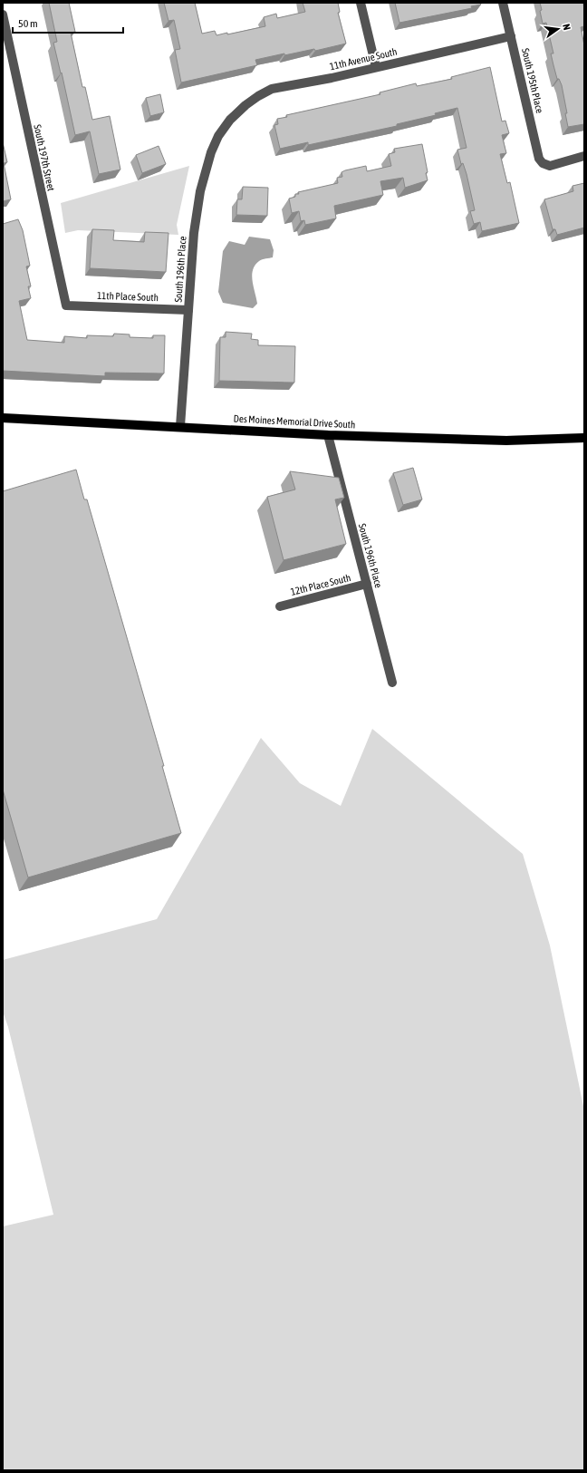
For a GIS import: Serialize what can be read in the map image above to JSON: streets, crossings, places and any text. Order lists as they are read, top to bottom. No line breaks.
{"streets":{"main road":["Des Moines Memorial Drive South"],"street":["11th Avenue South","South 195th Place","South 197th Street","South 196th Place","11th Place South","12th Place South"]},"crossings":[["11th Avenue South","South 195th Place"],["11th Avenue South","South 196th Place"],["South 197th Street","11th Place South"],["South 196th Place","11th Place South"],["South 196th Place","Des Moines Memorial Drive South"],["South 196th Place","12th Place South"]],"scale_bar":"50 m","north":"right"}
